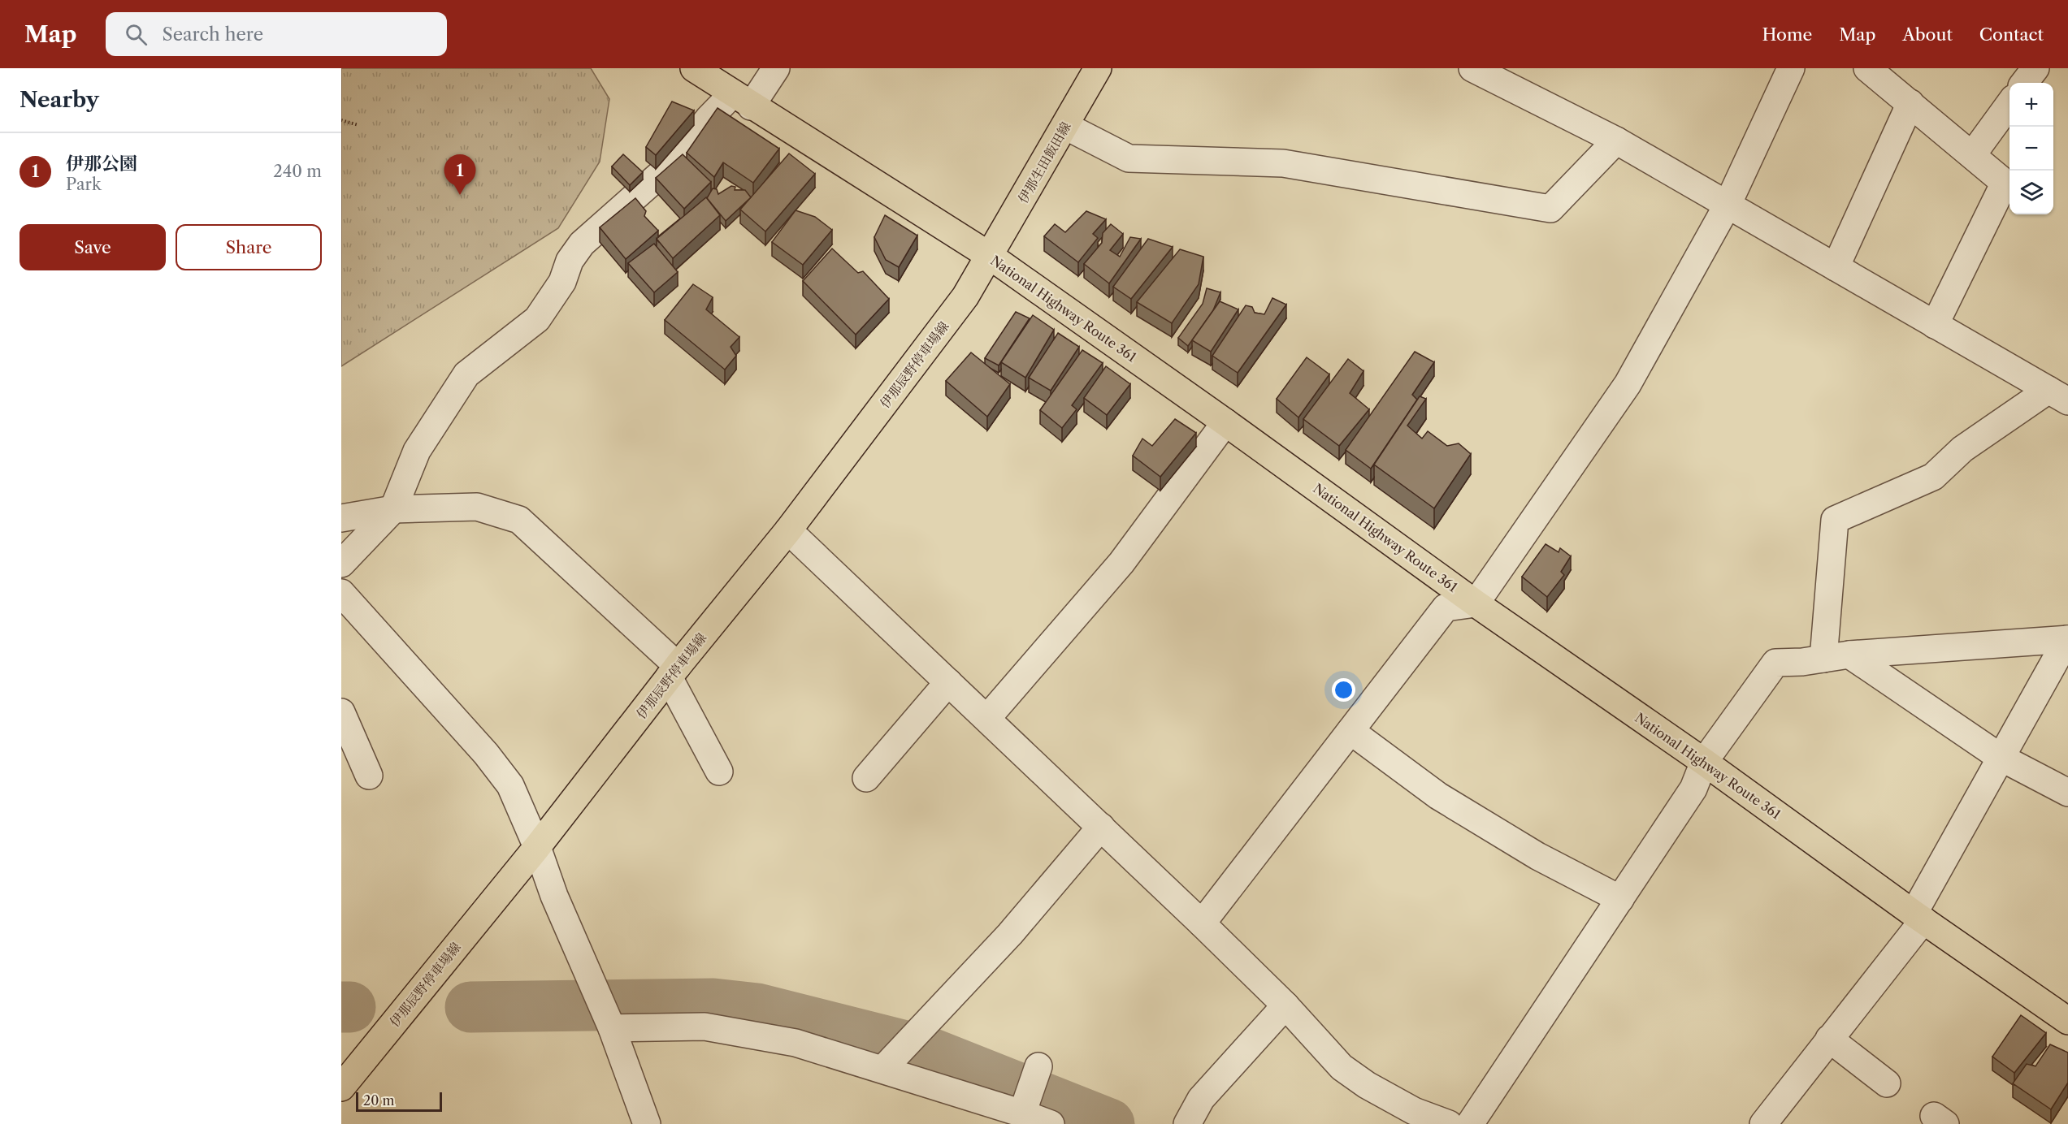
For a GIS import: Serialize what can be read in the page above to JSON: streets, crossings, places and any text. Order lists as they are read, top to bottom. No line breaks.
{"streets":{"main road":["伊那生田飯田線","National Highway Route 361","伊那辰野停車場線"]},"crossings":[["伊那生田飯田線","National Highway Route 361"],["伊那生田飯田線","伊那辰野停車場線"],["National Highway Route 361","伊那辰野停車場線"]],"scale_bar":"20 m","page":{"header":"Map","search":"Search here","nav":["Home","Map","About","Contact"],"heading":"Nearby","map_buttons":["+","−"],"list":[{"mark":"1","name":"伊那公園","note":"Park","value":"240 m"}],"pins":"1","buttons":["Save","Share"],"scale":"20 m"}}
